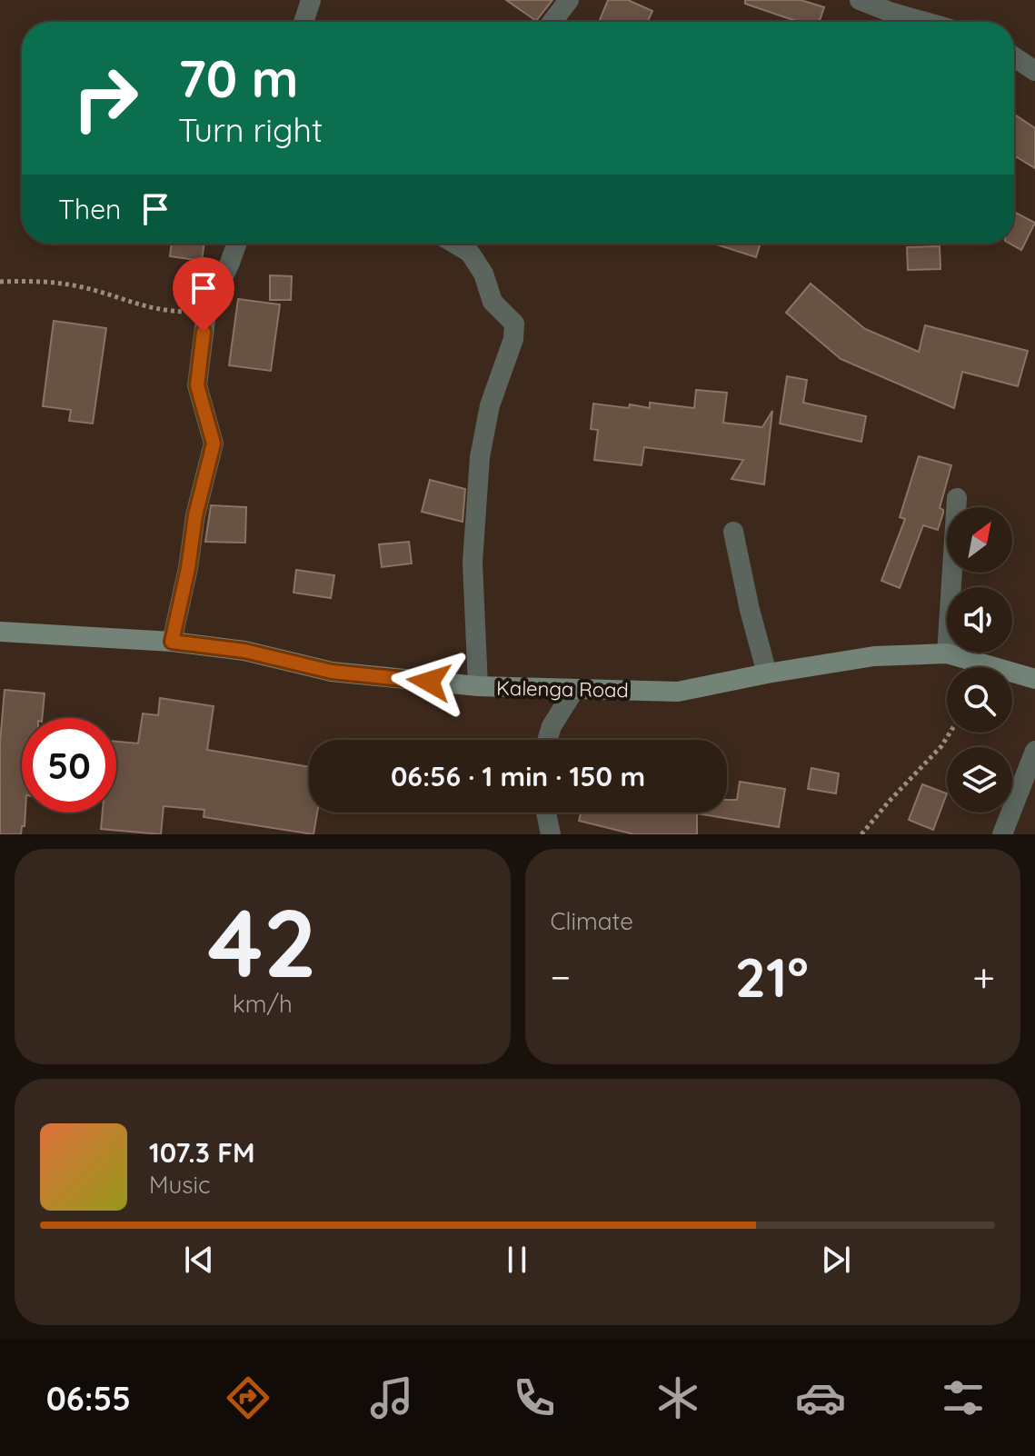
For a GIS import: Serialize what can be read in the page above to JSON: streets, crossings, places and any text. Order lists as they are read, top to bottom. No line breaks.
{"streets":{"main road":["Kalenga Road"]},"north":"top right","page":{"turn":["70 m","Turn right"],"then":"Then","limit":"50","trip":"06:56 · 1 min · 150 m","tile":[["42","km/h"],"Climate"],"heat":["−","21°","+"],"song":["107.3 FM","Music"],"tabs":"06:55"}}
